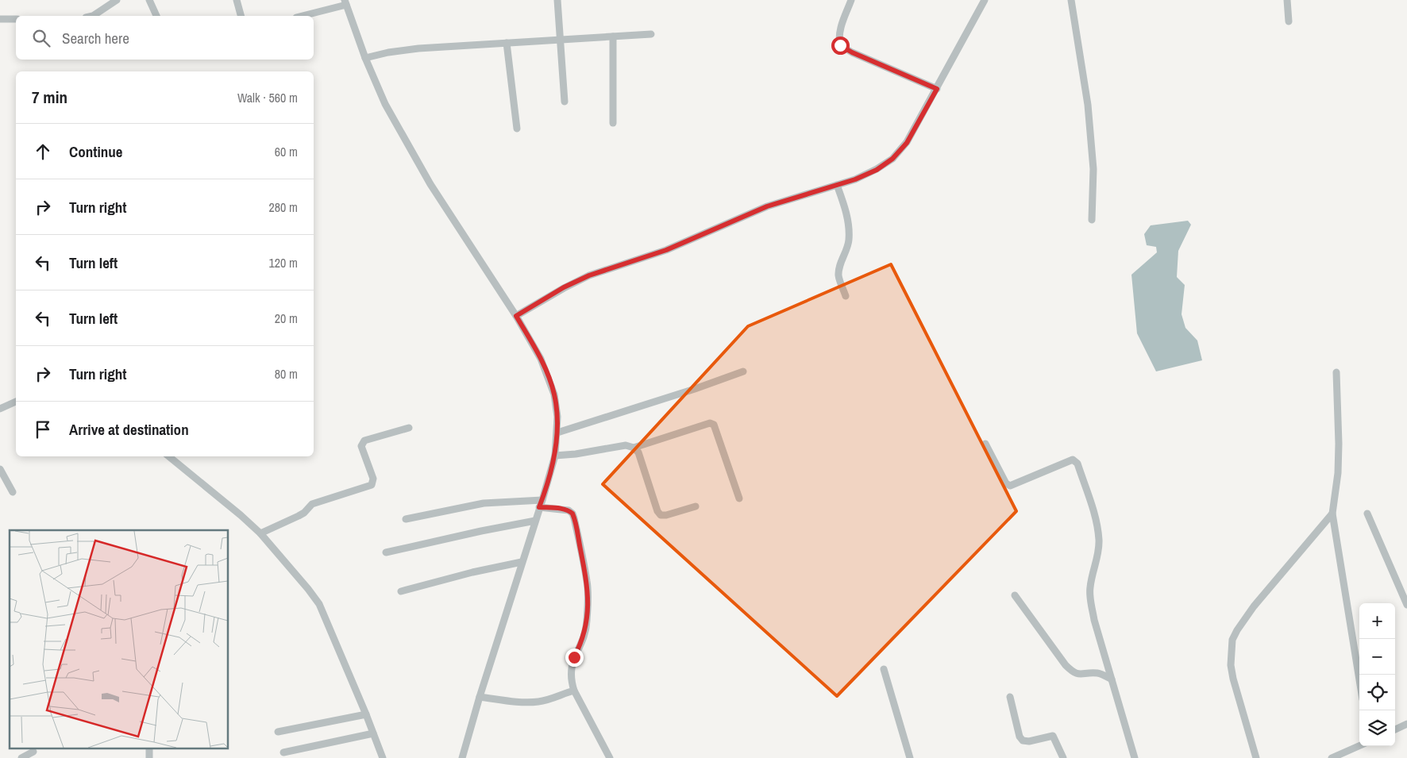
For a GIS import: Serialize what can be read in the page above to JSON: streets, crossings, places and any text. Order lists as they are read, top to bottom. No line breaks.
{"page":{"search":"Search here","heading":["7 min","Walk · 560 m"],"list":[["Continue","60 m"],["Turn right","280 m"],["Turn left","120 m"],["Turn left","20 m"],["Turn right","80 m"],"Arrive at destination"],"map_buttons":["+","−"]}}
